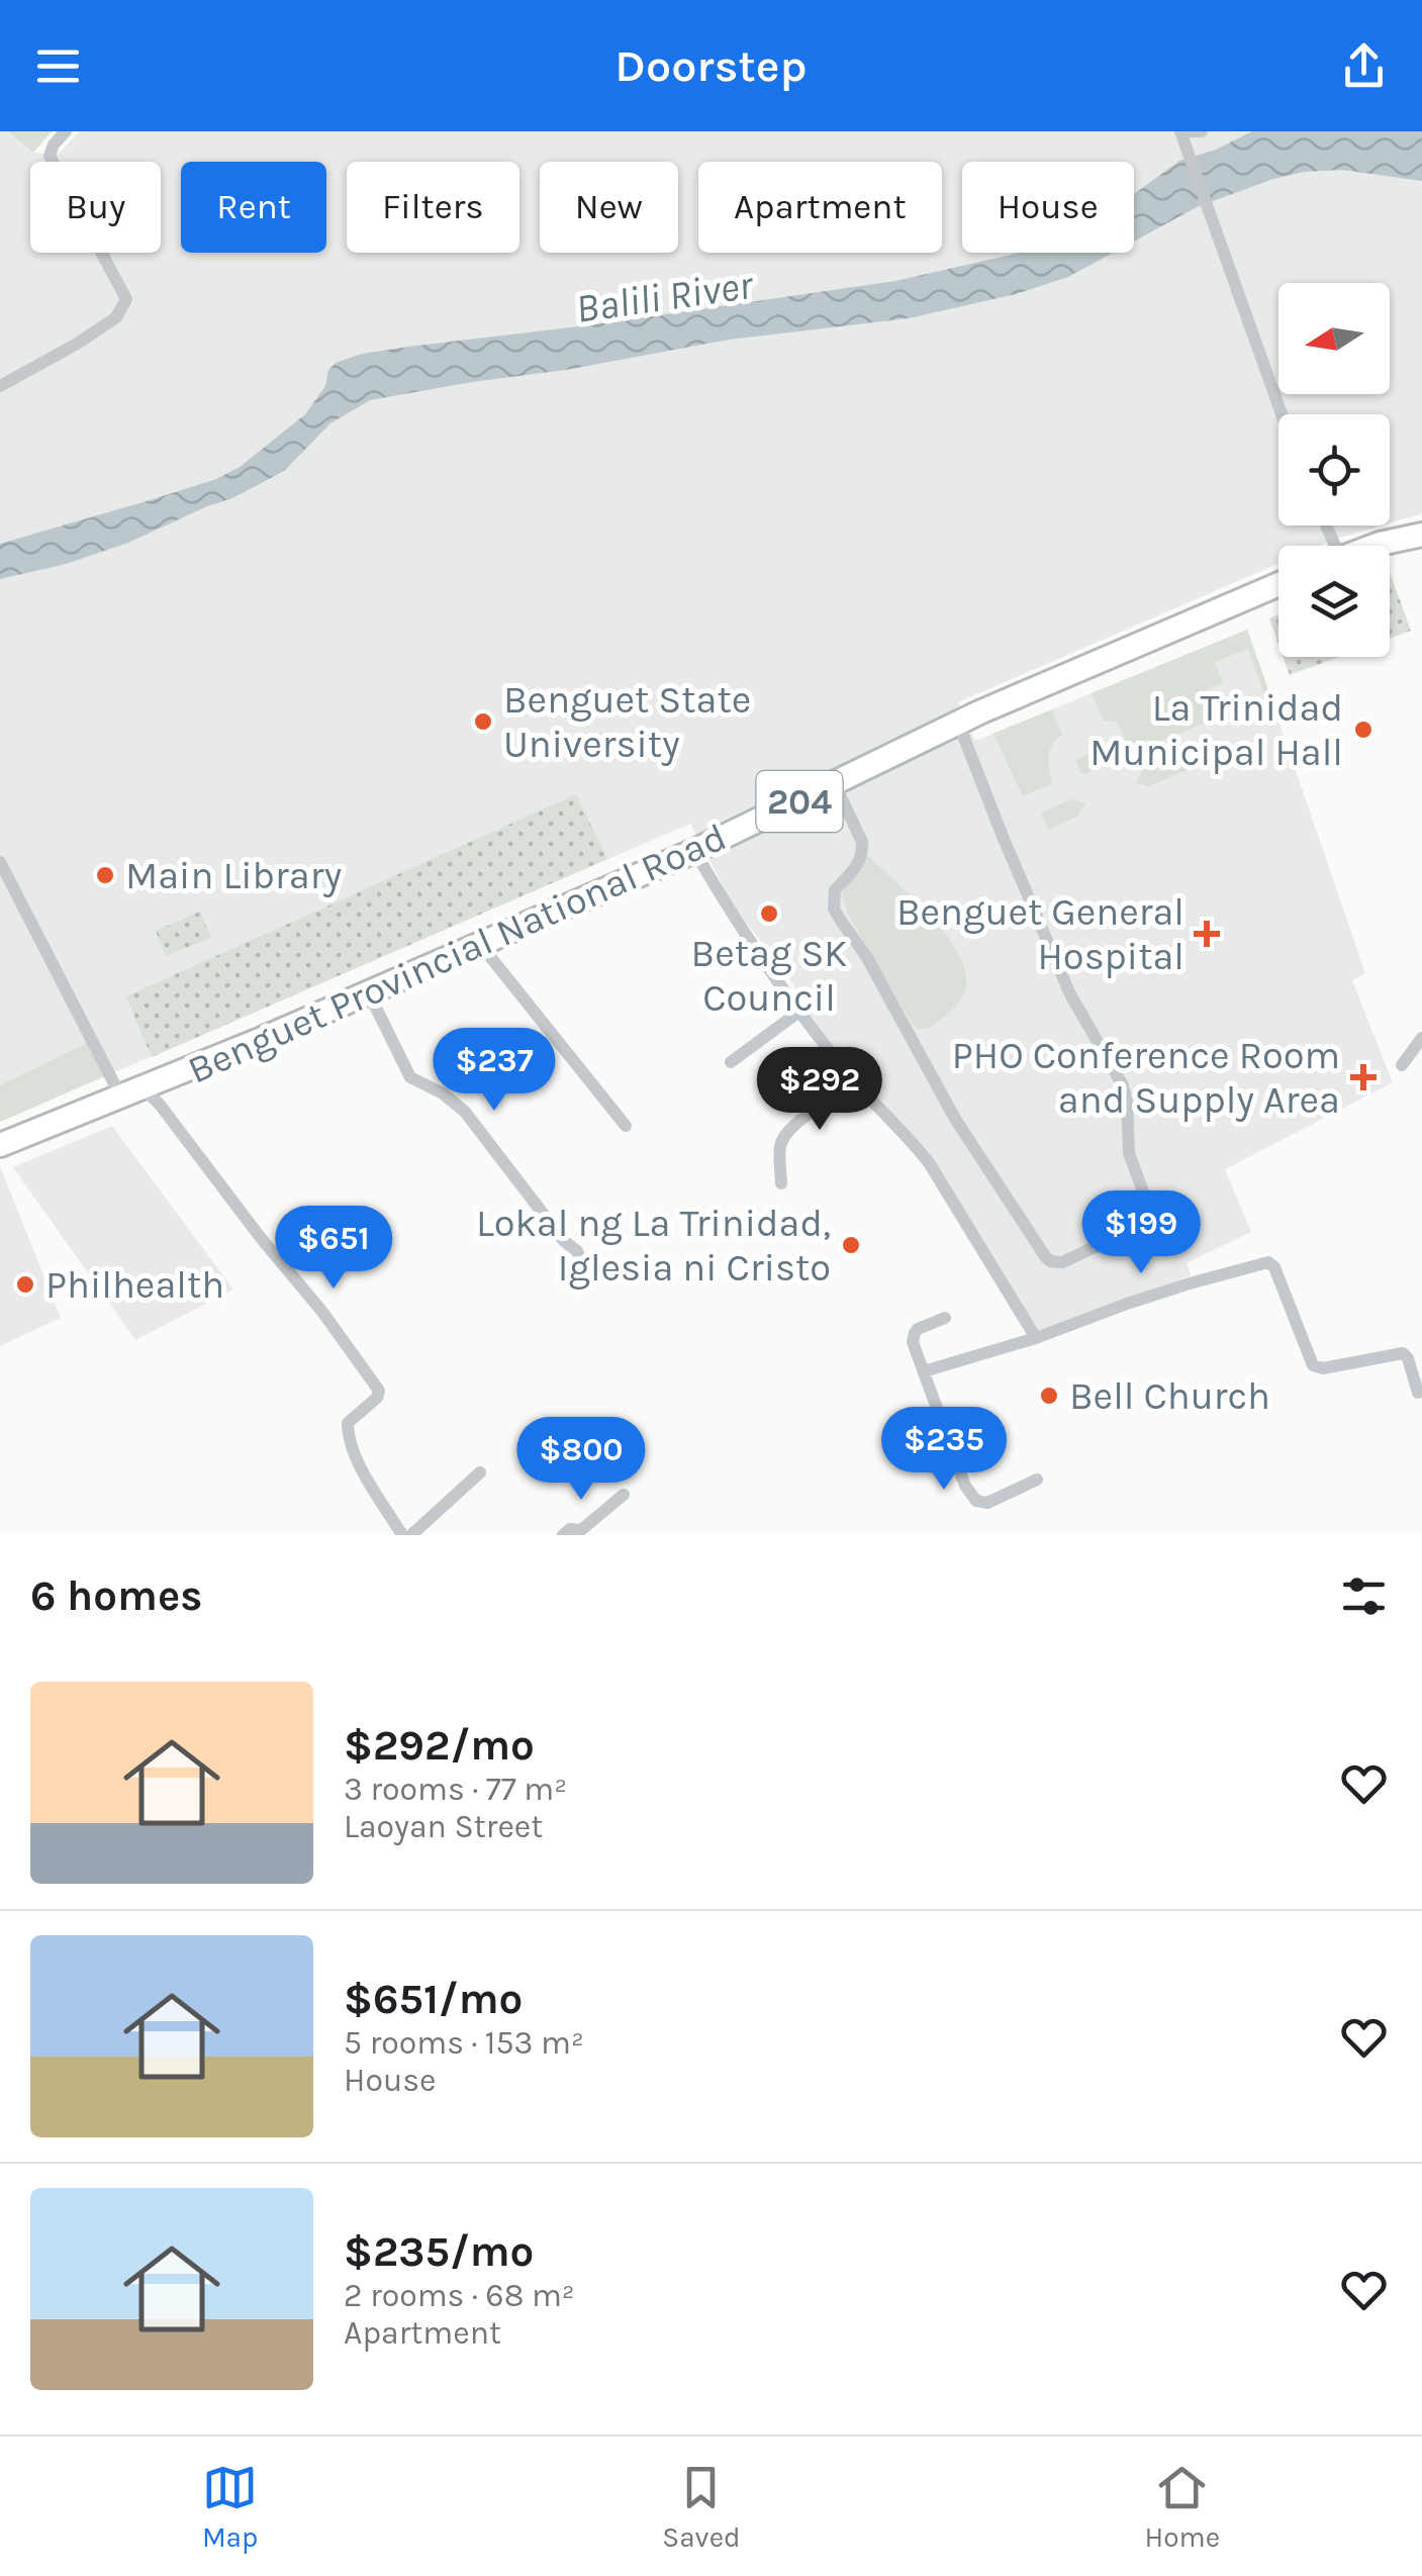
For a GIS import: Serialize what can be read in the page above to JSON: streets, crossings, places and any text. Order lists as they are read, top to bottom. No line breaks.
{"streets":{"highway":["204","Benguet Provincial National Road"]},"water":["Balili River"],"places":{"other":["Benguet State University","La Trinidad Municipal Hall","Main Library","Betag SK Council","Lokal ng La Trinidad, Iglesia ni Cristo","Philhealth","Bell Church"],"health":["Benguet General Hospital","PHO Conference Room and Supply Area"]},"north":"left","page":{"header":"Doorstep","chip":["Buy","Rent","Filters","New","Apartment","House"],"price":["$237","$292","$199","$651","$235","$800"],"heading":"6 homes","list":[{"name":"$292/mo","note":"3 rooms · 77 m² · Laoyan Street"},{"name":"$651/mo","note":"5 rooms · 153 m² · House"},{"name":"$235/mo","note":"2 rooms · 68 m² · Apartment"}],"tabs":["Map","Saved","Home"]}}
